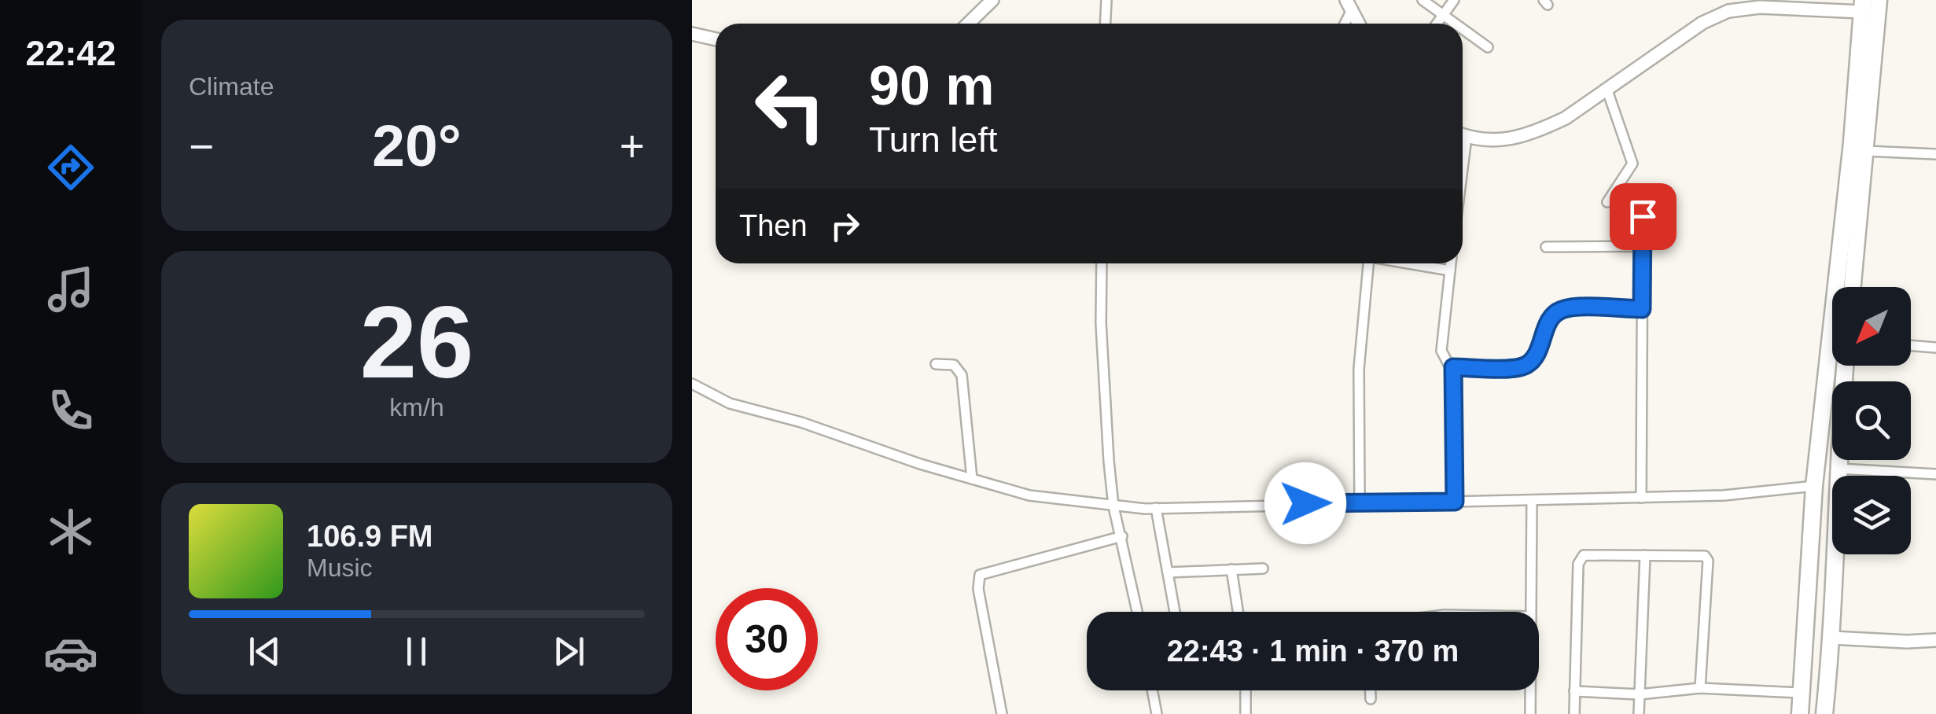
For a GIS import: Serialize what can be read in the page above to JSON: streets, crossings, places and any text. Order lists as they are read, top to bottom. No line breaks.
{"north":"bottom left","page":{"tabs":"22:42","tile":["Climate",["26","km/h"]],"turn":["90 m","Turn left"],"heat":["−","20°","+"],"then":"Then","song":["106.9 FM","Music"],"limit":"30","trip":"22:43 · 1 min · 370 m"}}
